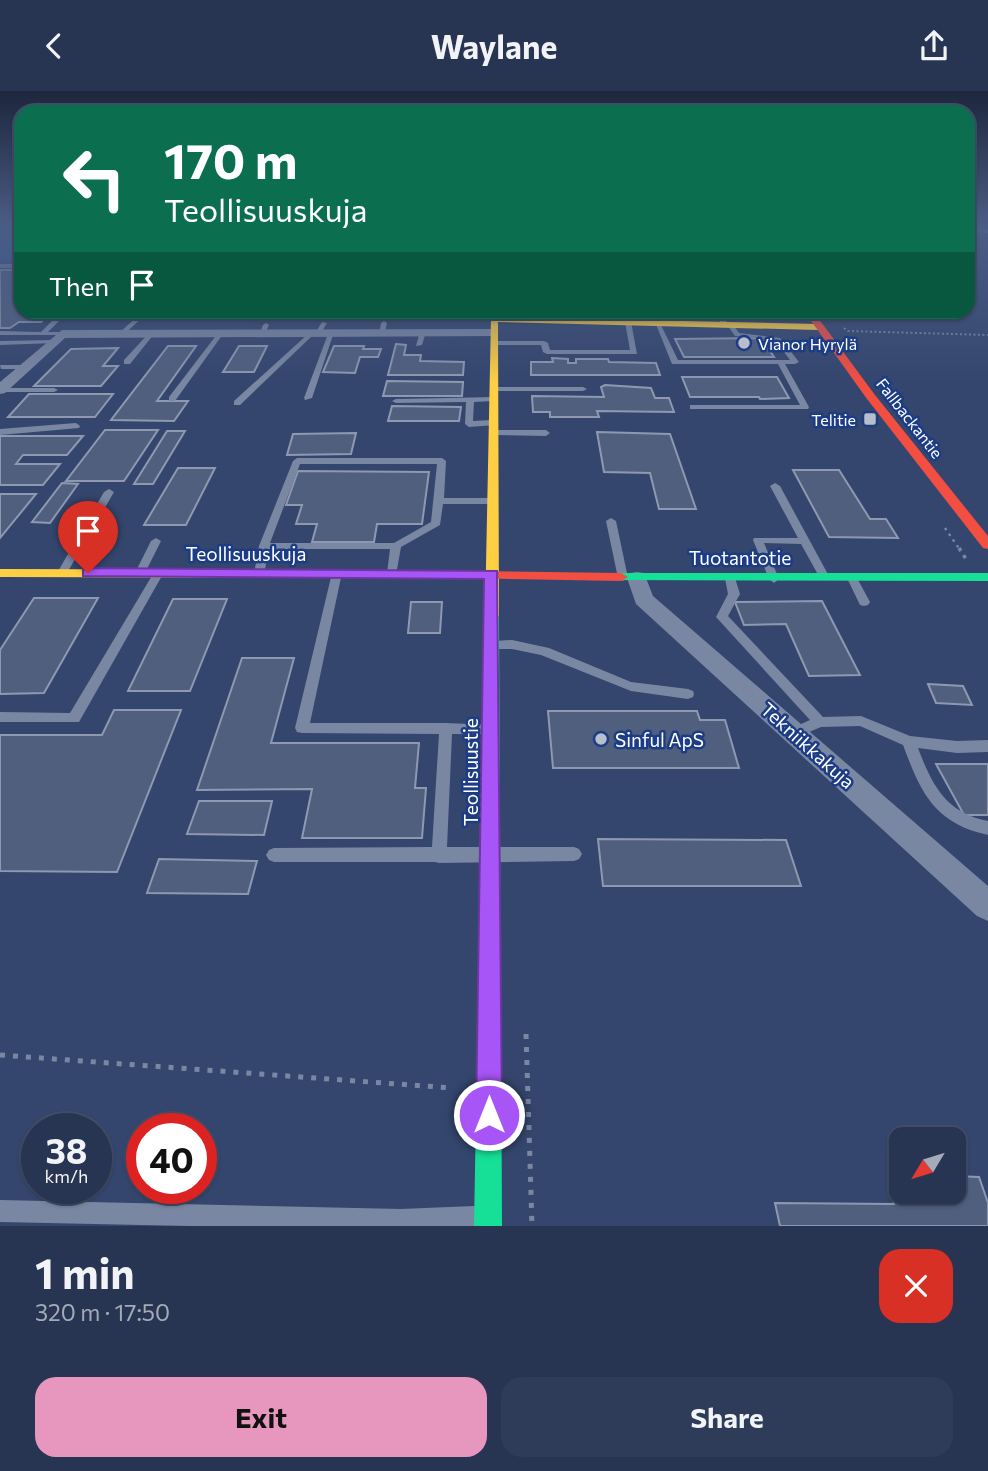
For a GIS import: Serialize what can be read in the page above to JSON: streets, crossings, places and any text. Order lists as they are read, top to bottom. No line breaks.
{"streets":{"street":["Fallbackantie","Teollisuuskuja","Tuotantotie","Tekniikkakuja","Teollisuustie"]},"crossings":[["Teollisuuskuja","Tuotantotie"],["Teollisuuskuja","Teollisuustie"],["Tuotantotie","Tekniikkakuja"],["Tuotantotie","Teollisuustie"]],"places":{"other":["Vianor Hyrylä","Sinful ApS"],"transit":["Telitie"]},"north":"bottom left","page":{"header":"Waylane","turn":["170 m","Teollisuuskuja"],"then":"Then","speed":"38 km/h","limit":"40","heading":["1 min","320 m · 17:50"],"buttons":["Exit","Share"]}}
